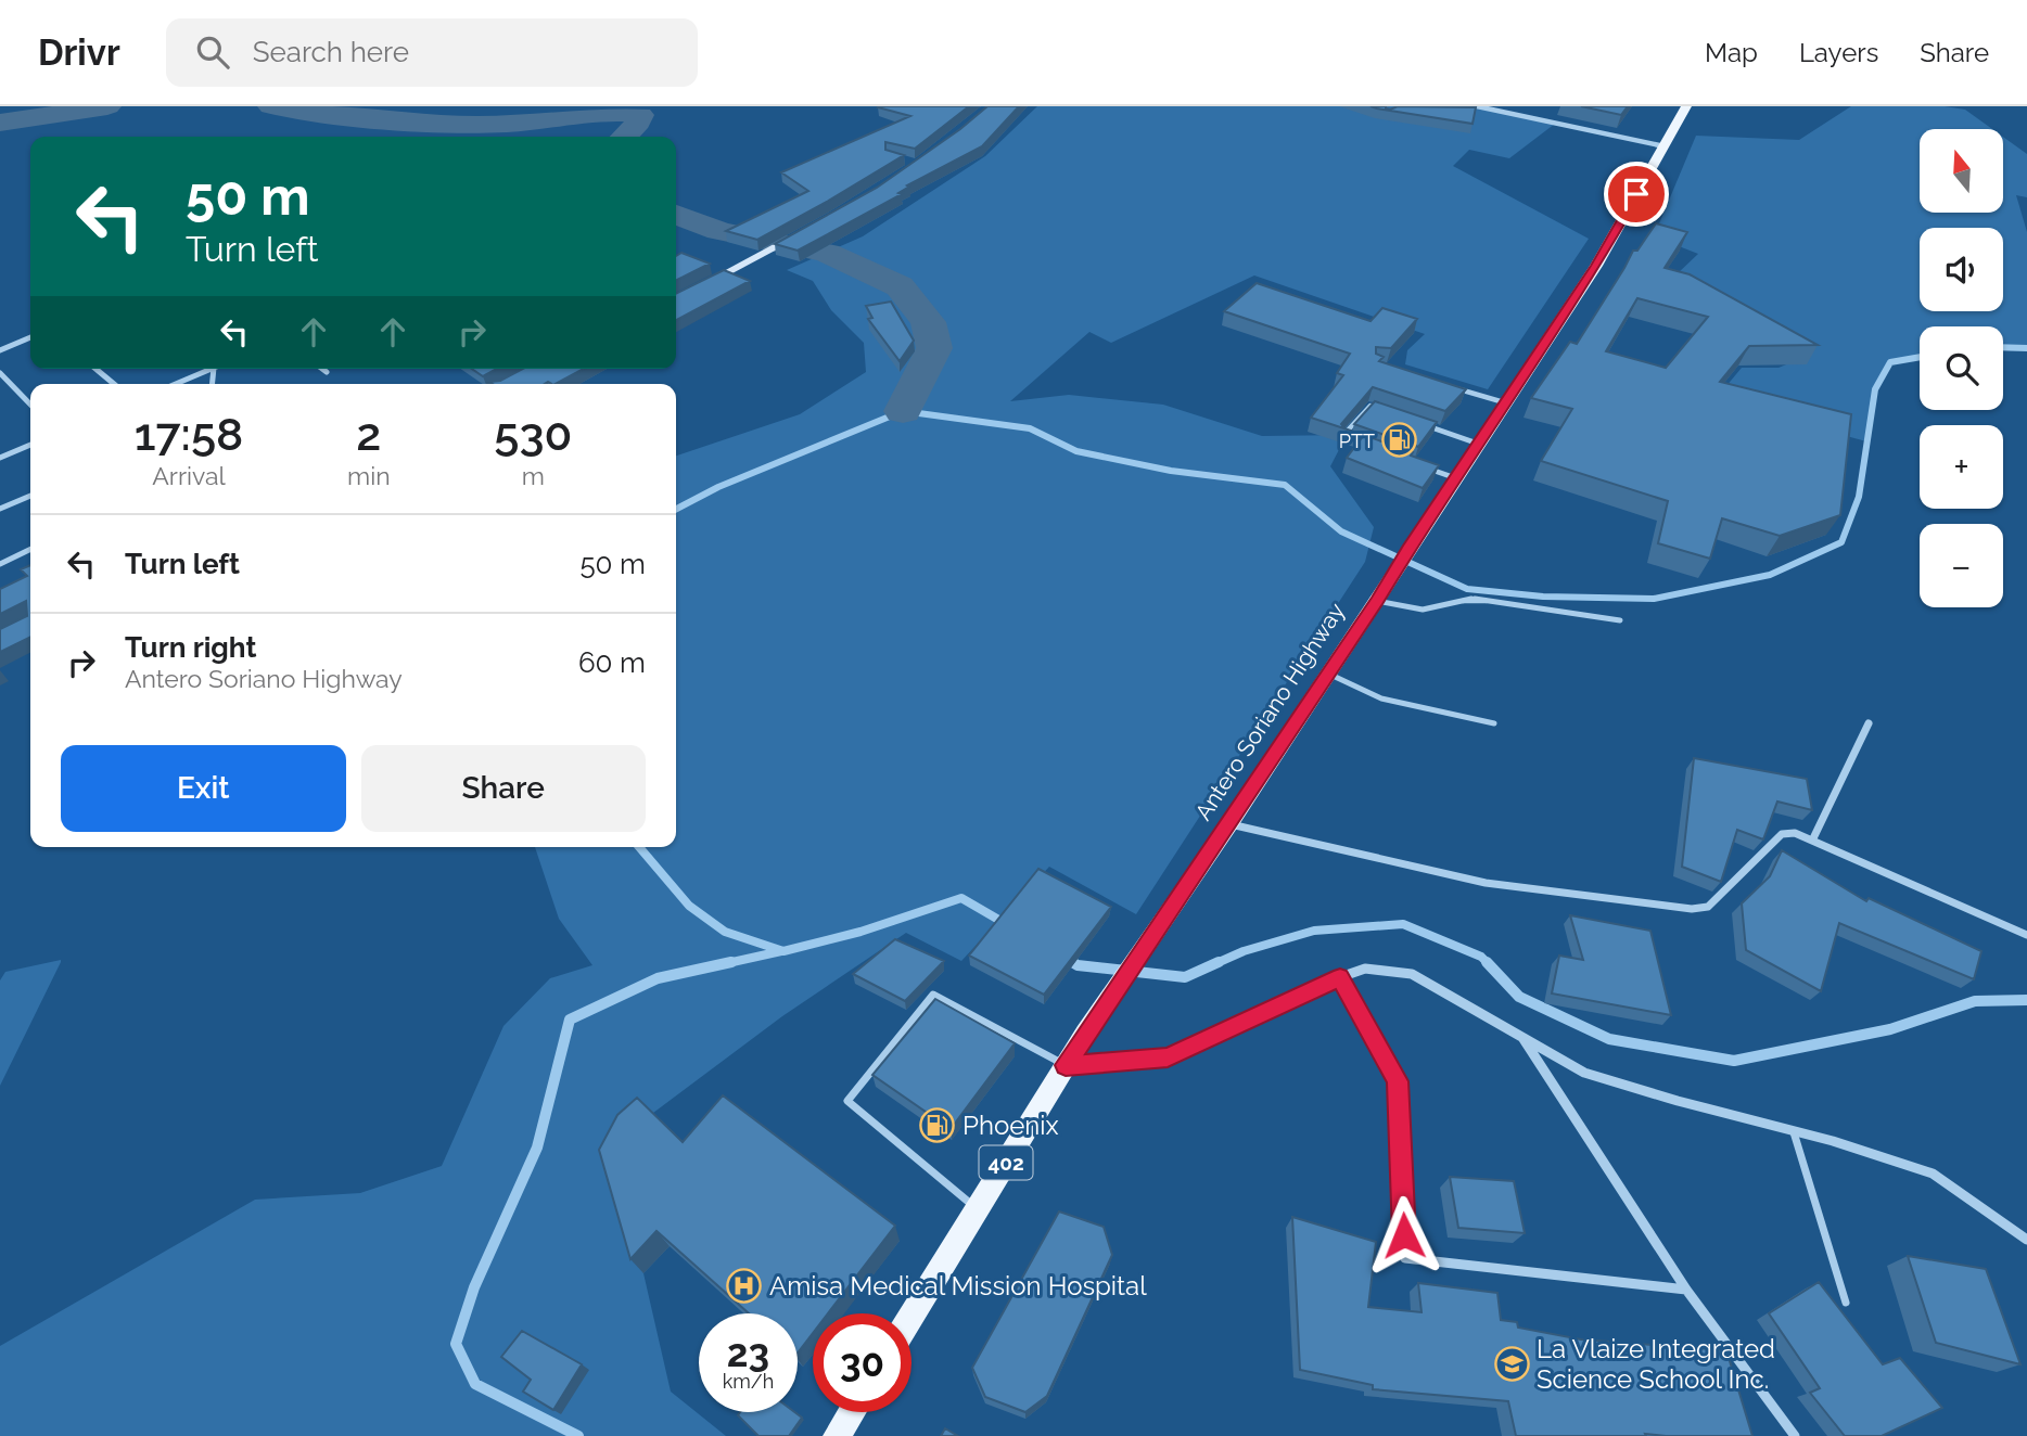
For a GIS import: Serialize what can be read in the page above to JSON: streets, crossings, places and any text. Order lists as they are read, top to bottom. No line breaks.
{"streets":{"main road":["Antero Soriano Highway","402"]},"places":{"fuel station":["PTT","Phoenix"],"hospital":["Amisa Medical Mission Hospital"],"school or university":["La Vlaize Integrated Science School Inc."]},"north":"top","page":{"header":"Drivr","search":"Search here","nav":["Map","Layers","Share"],"map_buttons":["+","−"],"turn":["50 m","Turn left"],"eta":["17:58","Arrival","2","min","530","m"],"list":[{"name":"Turn left","value":"50 m"},{"name":"Turn right","note":"Antero Soriano Highway","value":"60 m"}],"buttons":["Exit","Share"],"speed":"23 km/h","limit":"30"}}
